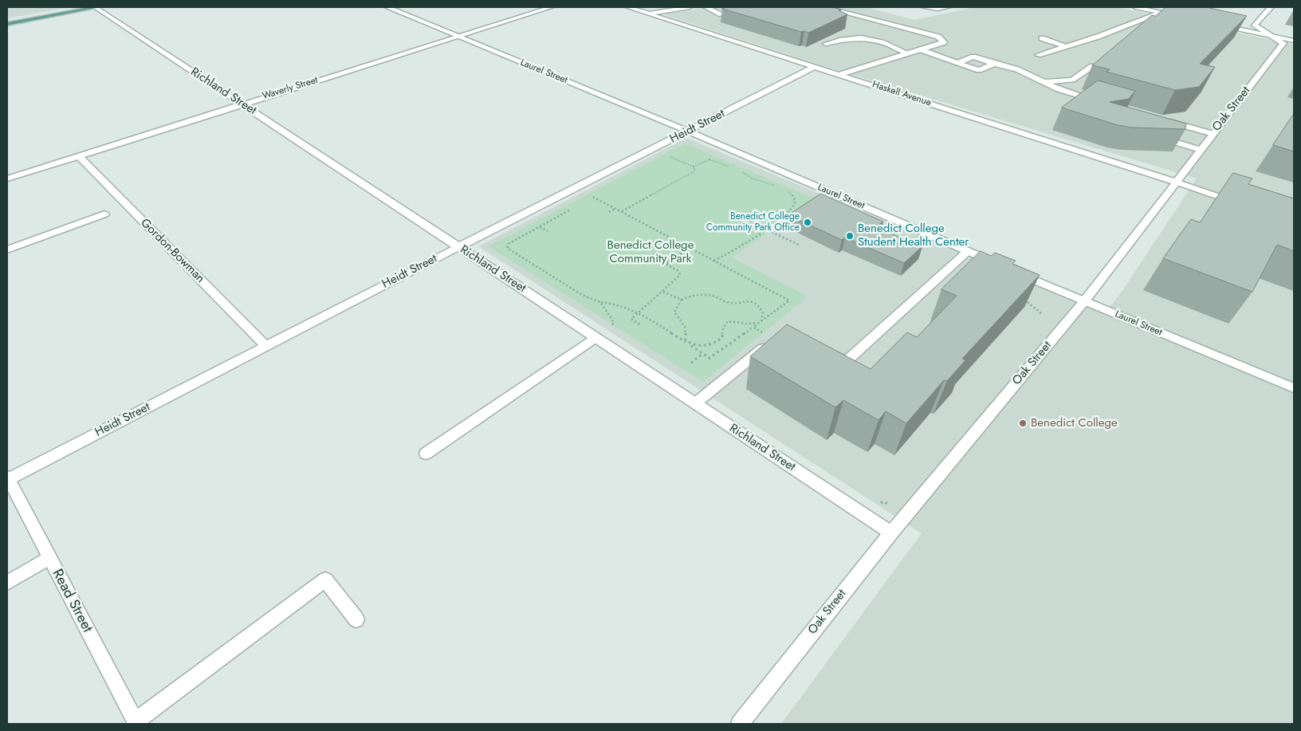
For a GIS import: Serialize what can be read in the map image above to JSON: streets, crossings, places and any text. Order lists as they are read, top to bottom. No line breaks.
{"streets":{"street":["Laurel Street","Waverly Street","Richland Street","Haskell Avenue","Oak Street","Heidt Street","Gordon-Bowman","Read Street"]},"crossings":[["Laurel Street","Waverly Street"],["Laurel Street","Oak Street"],["Laurel Street","Heidt Street"],["Waverly Street","Richland Street"],["Waverly Street","Gordon-Bowman"],["Richland Street","Oak Street"],["Richland Street","Heidt Street"],["Haskell Avenue","Oak Street"],["Haskell Avenue","Heidt Street"],["Heidt Street","Gordon-Bowman"],["Heidt Street","Read Street"]],"parks":["Benedict College Community Park"],"places":["Benedict College Community Park Office","Benedict College Student Health Center","Benedict College"]}
